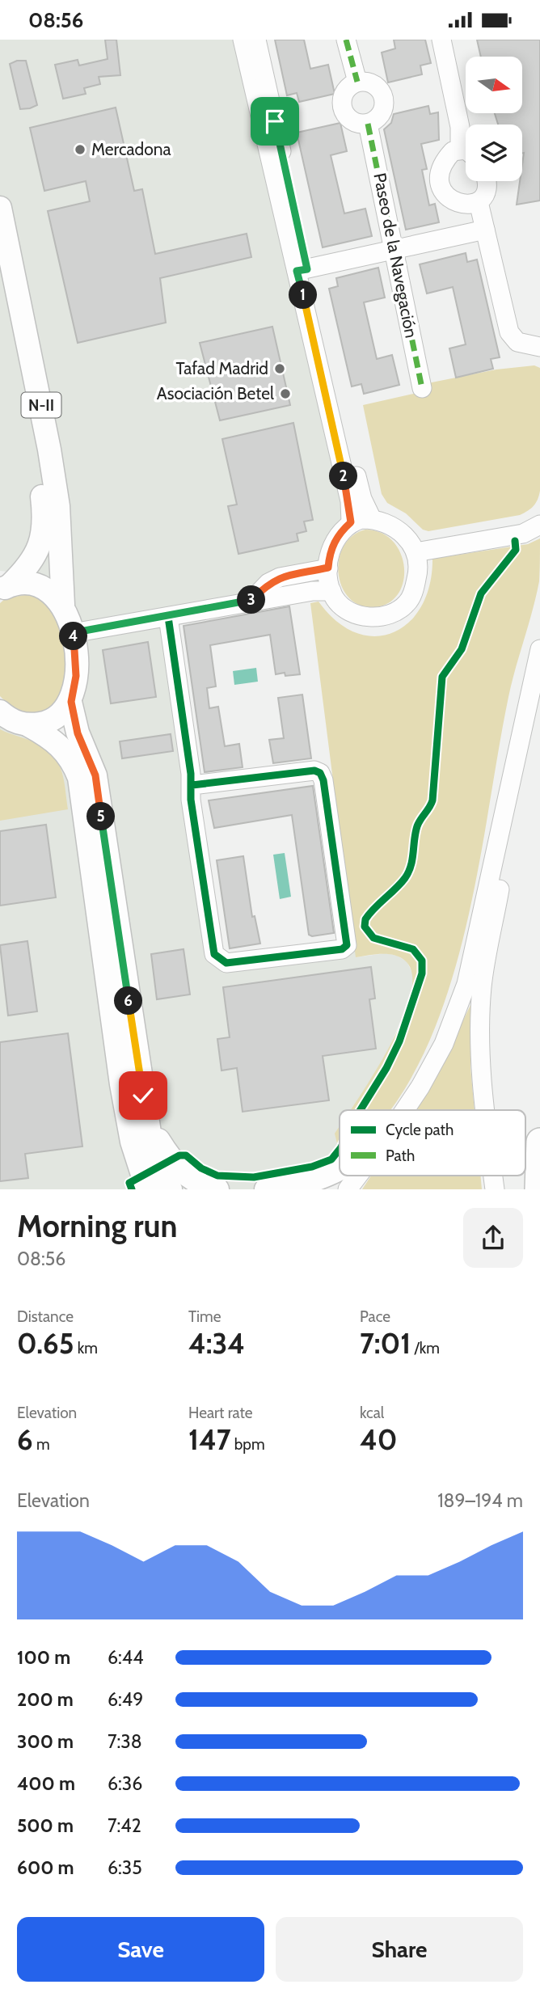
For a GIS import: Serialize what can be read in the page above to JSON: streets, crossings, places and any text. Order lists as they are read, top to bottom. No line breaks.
{"streets":{"main road":["N-II"],"street":["Paseo de la Navegación"]},"places":["Mercadona","Tafad Madrid","Asociación Betel"],"legend":["Cycle path","Path"],"north":"right","page":{"status":"08:56","pins":["1","2","3","4","5","6"],"heading":["Morning run","08:56"],"stats":[["Distance","0.65 km"],["Time","4:34"],["Pace","7:01 /km"],["Elevation","6 m"],["Heart rate","147 bpm"],["kcal","40"]],"chart":["Elevation","189–194 m"],"list":[{"name":"100 m","note":"6:44"},{"name":"200 m","note":"6:49"},{"name":"300 m","note":"7:38"},{"name":"400 m","note":"6:36"},{"name":"500 m","note":"7:42"},{"name":"600 m","note":"6:35"}],"buttons":["Save","Share"]}}
